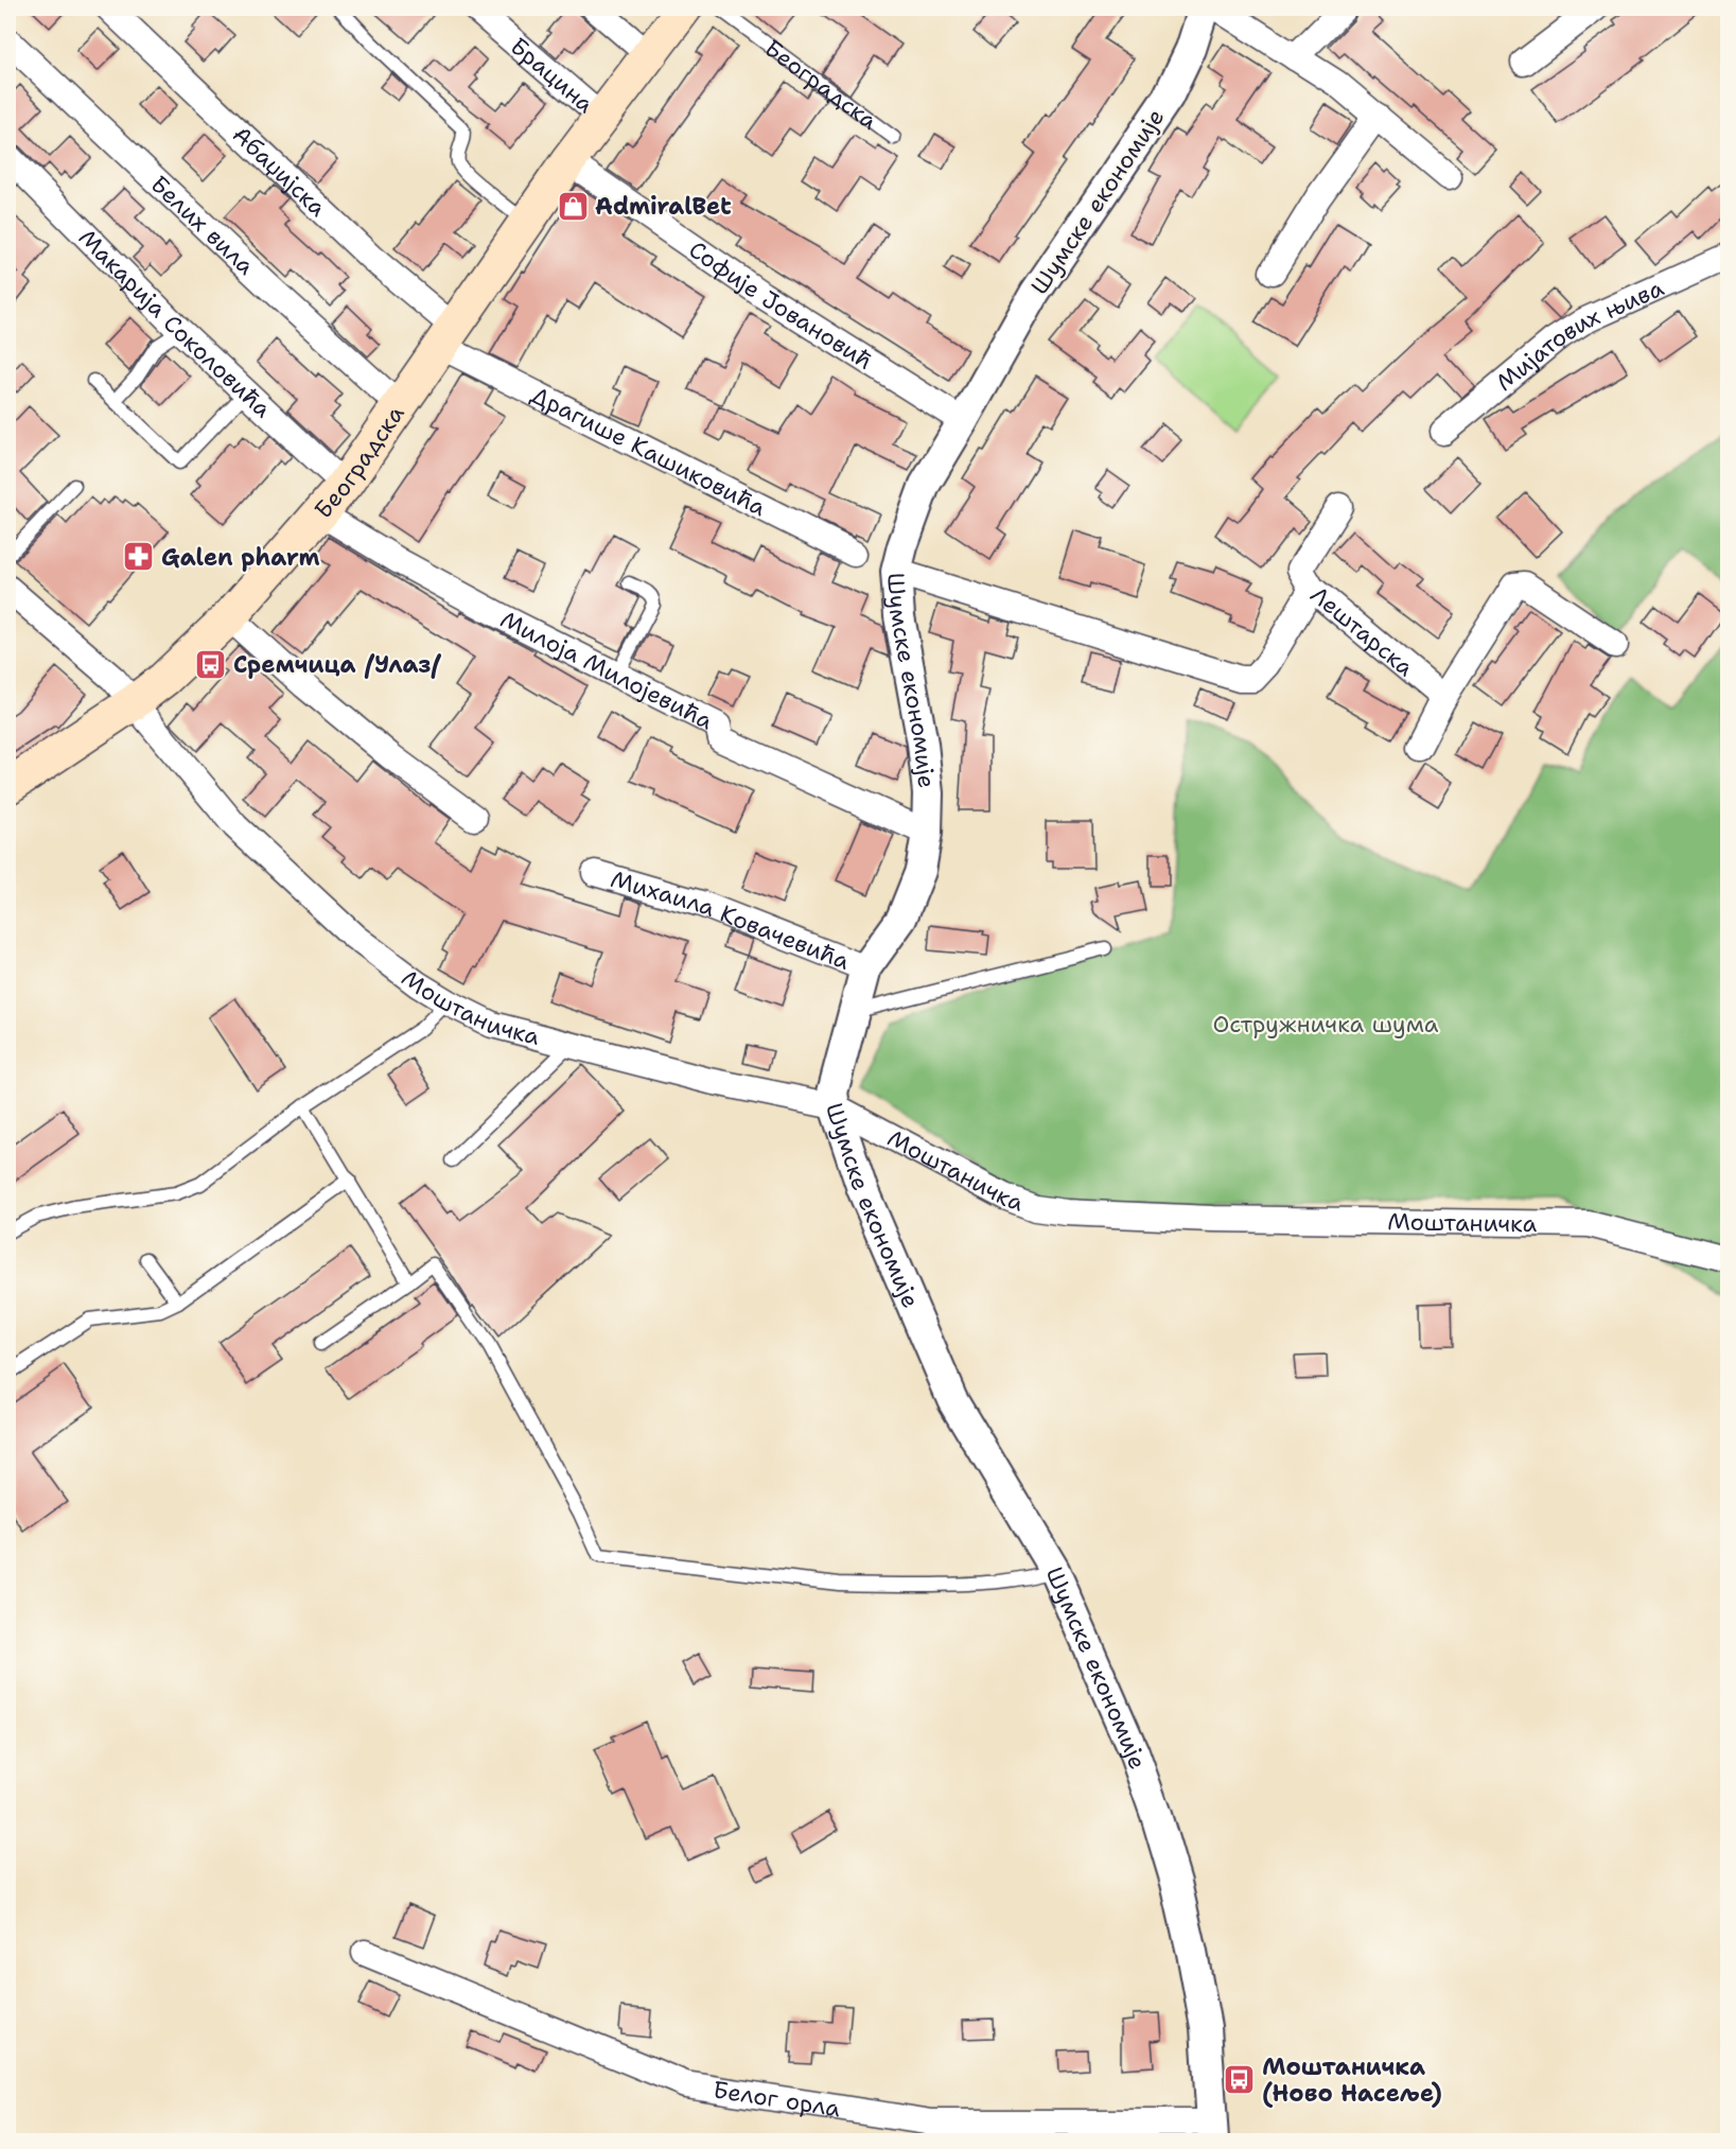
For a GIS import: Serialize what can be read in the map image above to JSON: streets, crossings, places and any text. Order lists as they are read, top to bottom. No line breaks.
{"streets":{"main road":["Београдска"],"street":["Брацина","Абаџијска","Шумске економије","Белих вила","Софије Јовановић","Макарија Соколовића","Мијатових њива","Драгише Кашиковића","Лештарска","Милоја Милојевића","Михаила Ковачевића","Моштаничка","Белог орла"]},"crossings":[["Брацина","Београдска"],["Београдска","Абаџијска"],["Београдска","Белих вила"],["Београдска","Софије Јовановић"],["Београдска","Макарија Соколовића"],["Београдска","Драгише Кашиковића"],["Београдска","Милоја Милојевића"],["Београдска","Моштаничка"],["Абаџијска","Драгише Кашиковића"],["Шумске економије","Софије Јовановић"],["Шумске економије","Лештарска"],["Шумске економије","Милоја Милојевића"],["Шумске економије","Михаила Ковачевића"],["Шумске економије","Моштаничка"],["Шумске економије","Белог орла"]],"parks":["Остружничка шума"],"places":{"shop":["AdmiralBet"],"pharmacy":["Galen pharm"],"bus stop":["Сремчица /Улаз/","Моштаничка (Ново Насеље)"]}}
